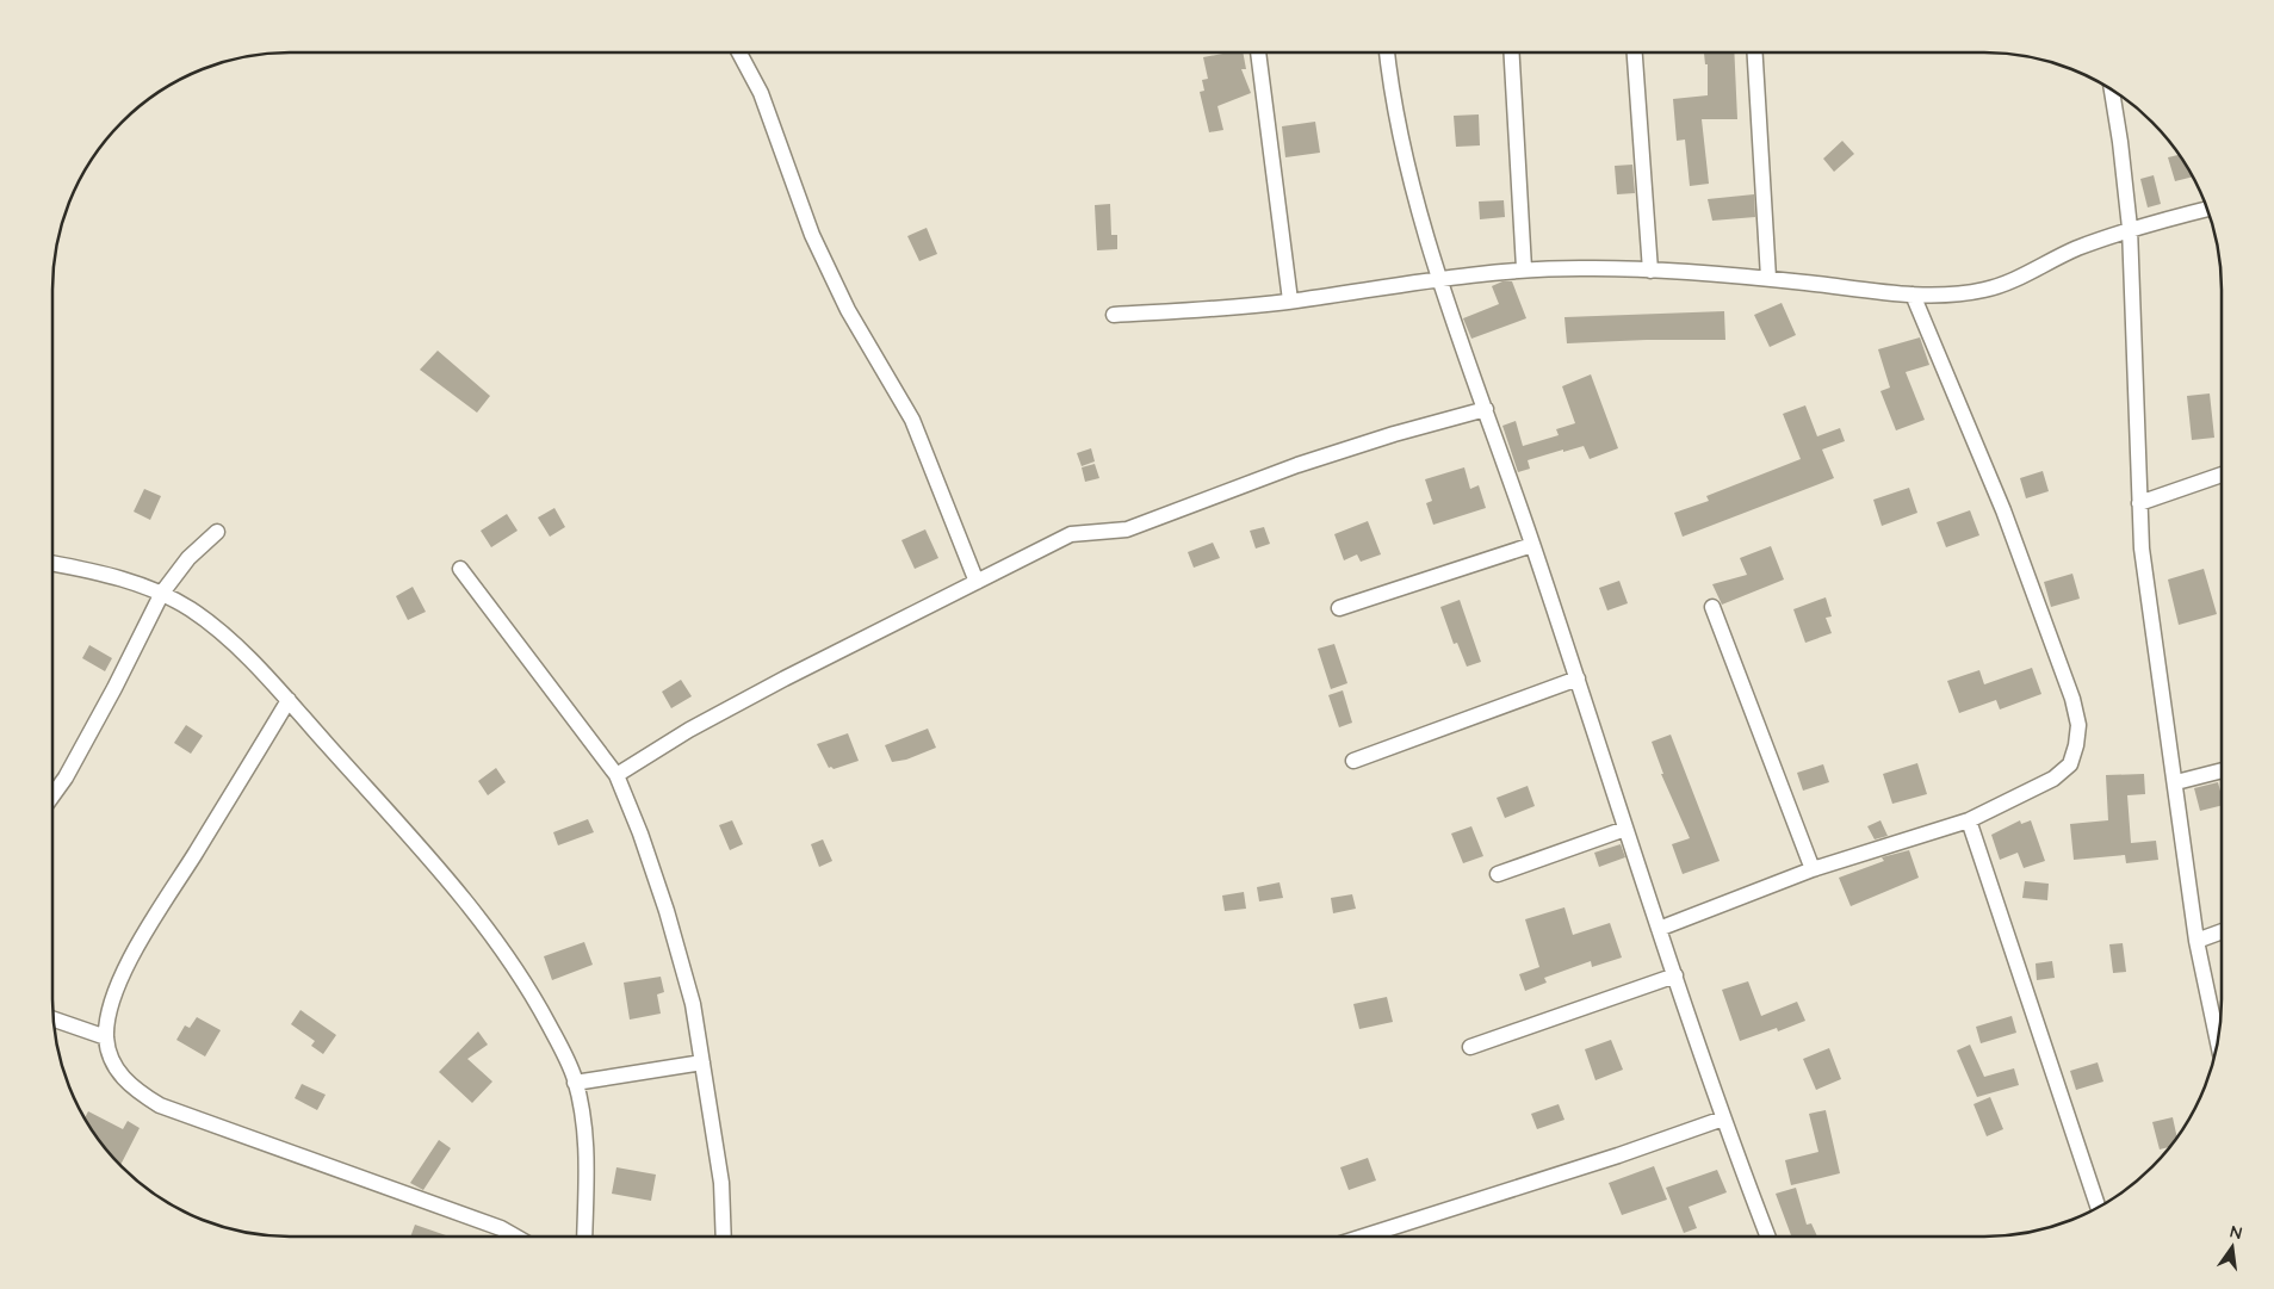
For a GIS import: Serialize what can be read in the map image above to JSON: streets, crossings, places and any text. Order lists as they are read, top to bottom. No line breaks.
{"north":"top"}
